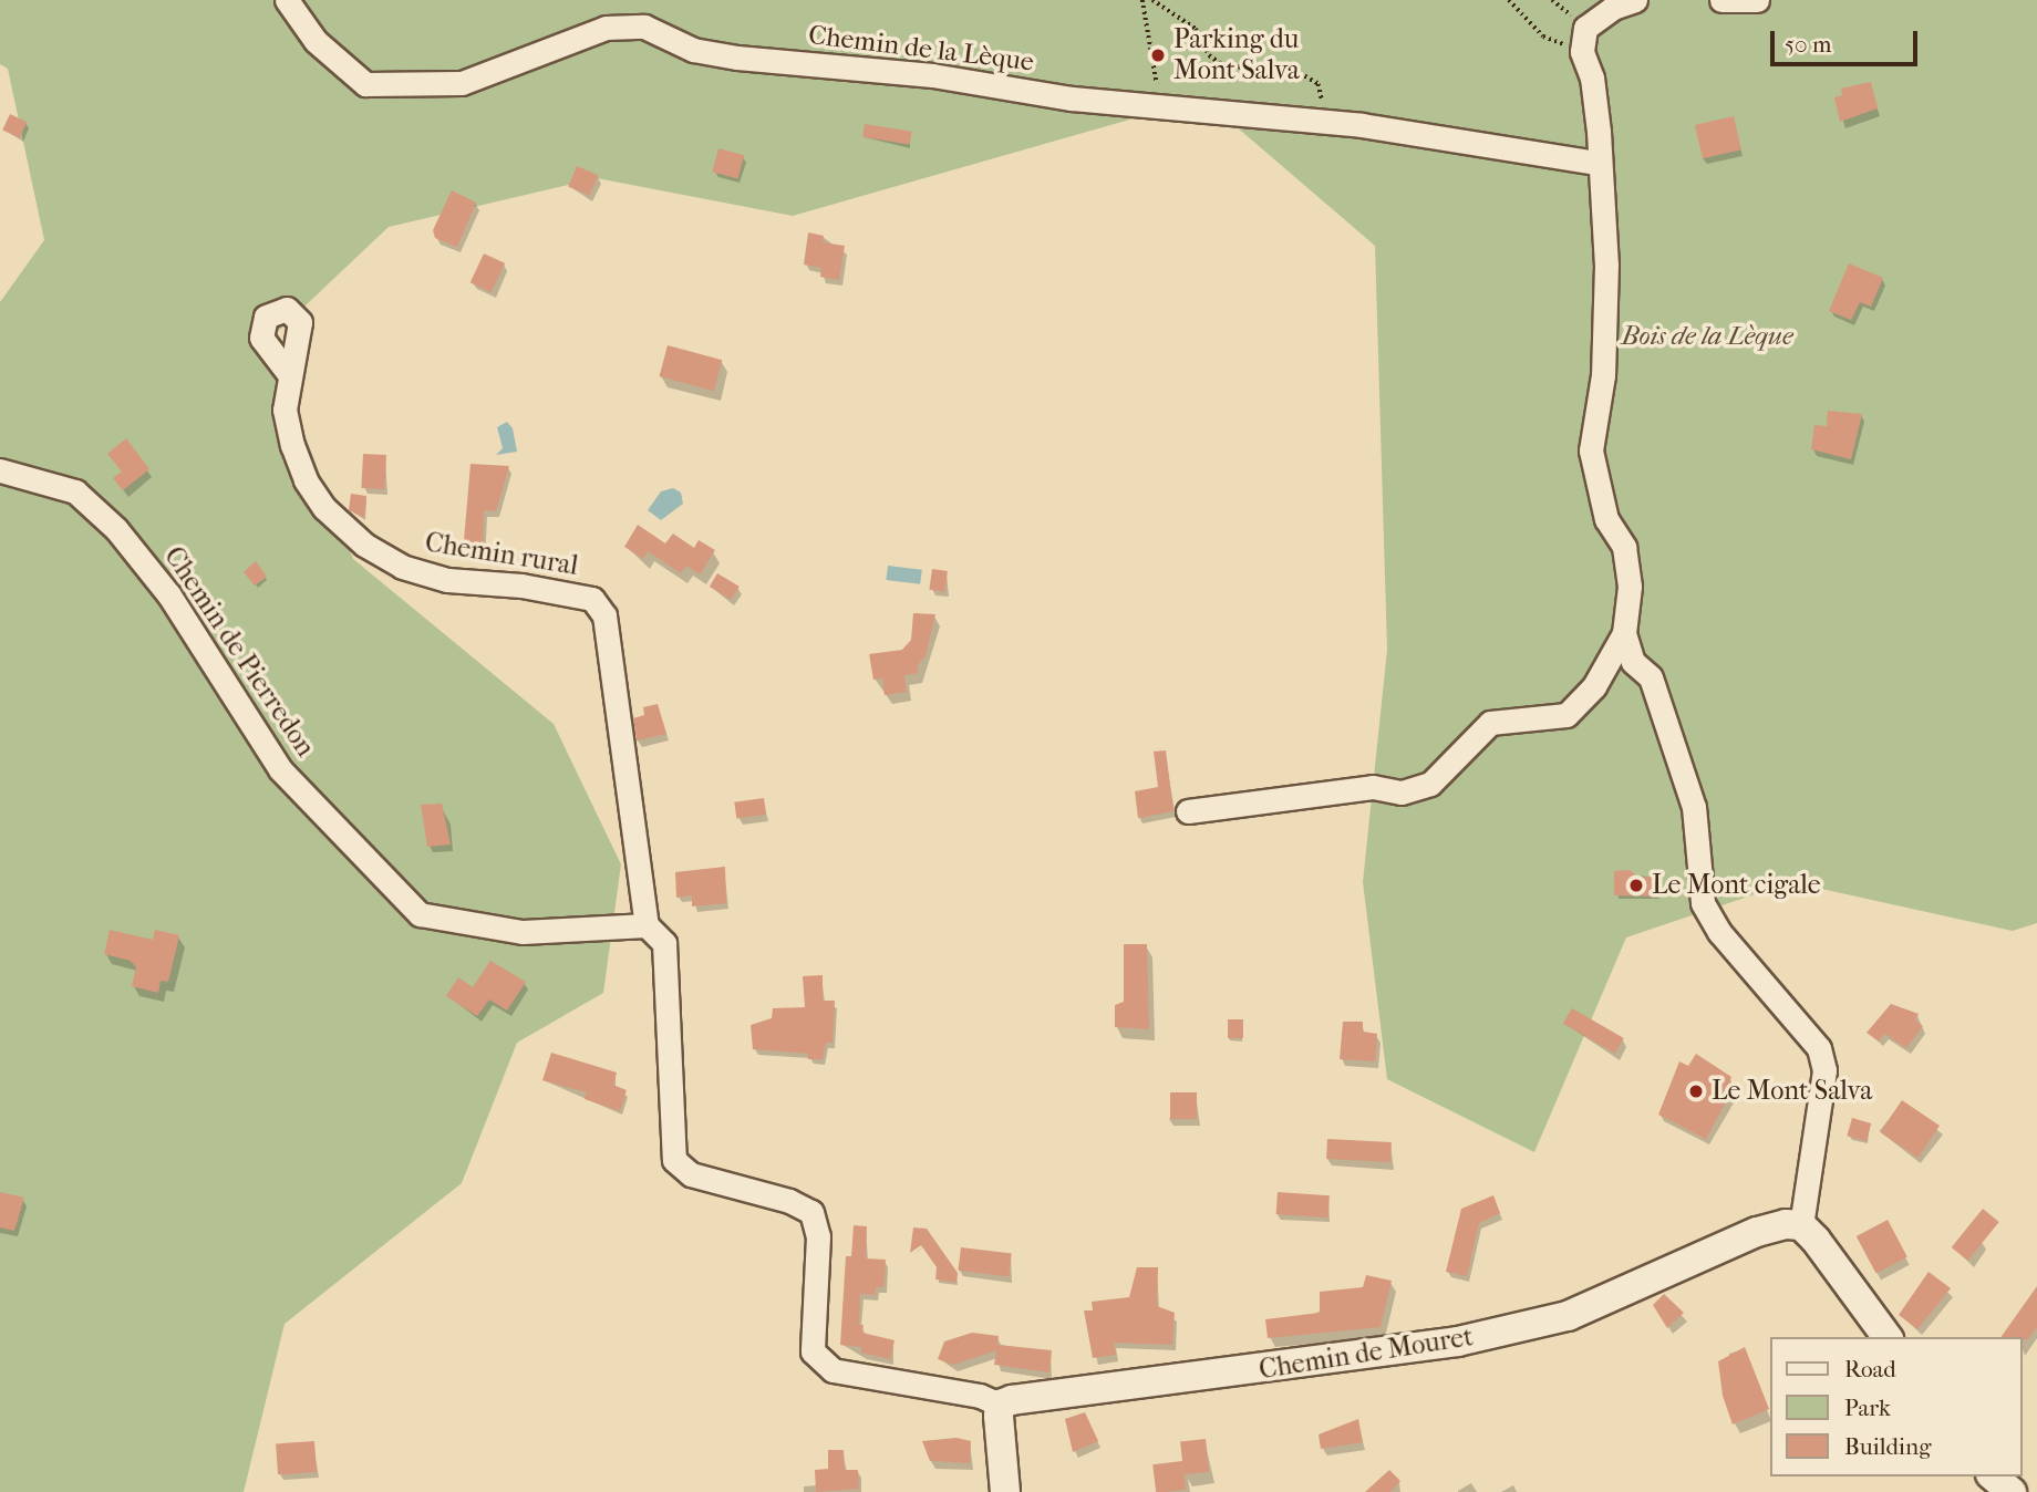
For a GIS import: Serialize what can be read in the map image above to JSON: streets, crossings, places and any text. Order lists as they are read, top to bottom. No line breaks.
{"streets":{"street":["Chemin de la Lèque","Chemin rural","Chemin de Pierredon","Chemin de Mouret"]},"crossings":[["Chemin rural","Chemin de Pierredon"]],"parks":["Bois de la Lèque"],"places":["Parking du Mont Salva","Le Mont cigale","Le Mont Salva"],"legend":["Road","Park","Building"],"scale_bar":"50 m"}
